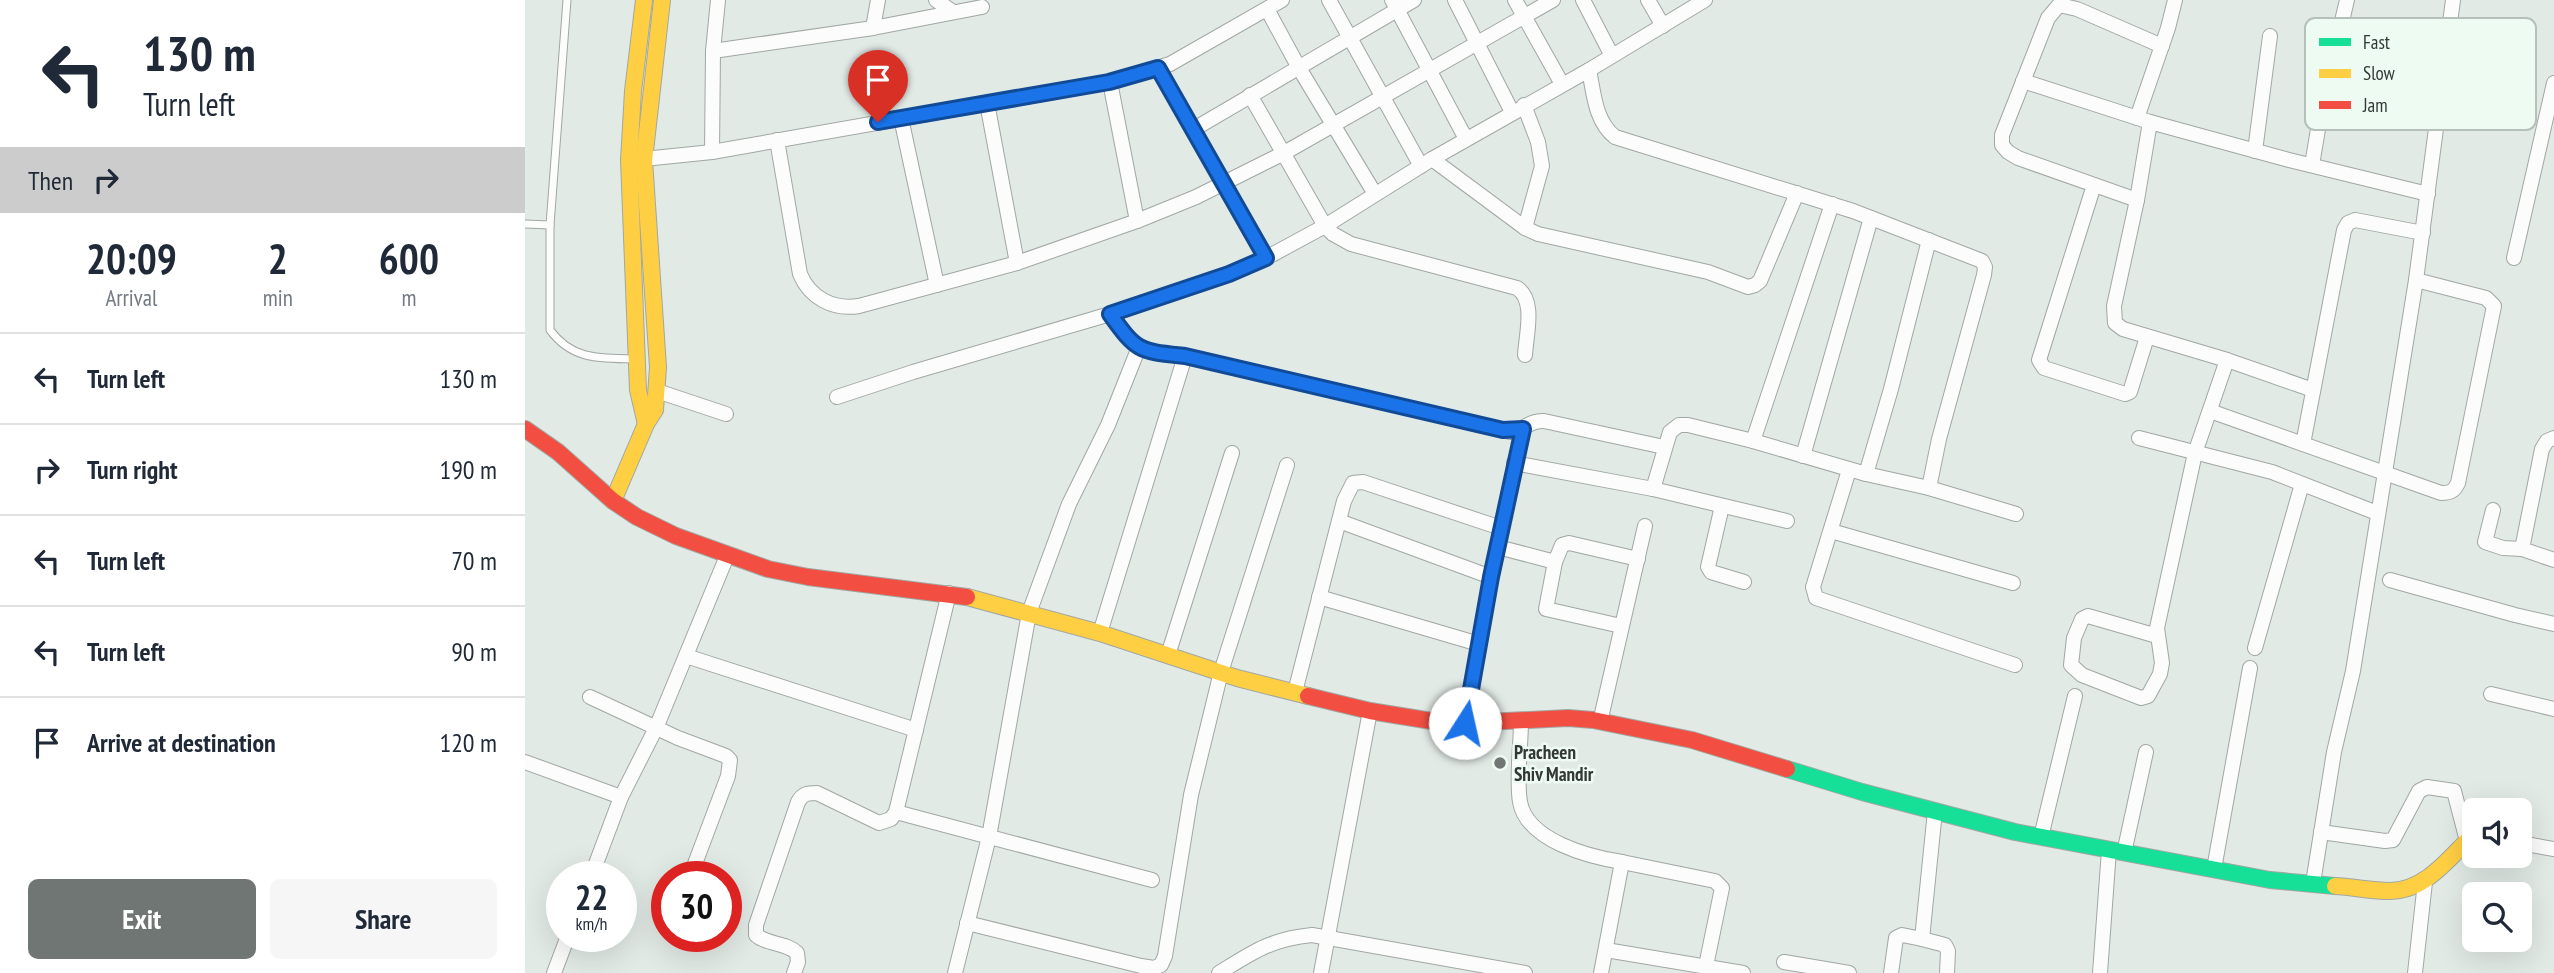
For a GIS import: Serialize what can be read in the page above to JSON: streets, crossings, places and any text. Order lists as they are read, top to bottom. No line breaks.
{"places":["Pracheen Shiv Mandir"],"legend":["Fast","Slow","Jam"],"page":{"turn":["130 m","Turn left"],"then":"Then","eta":["20:09","Arrival","2","min","600","m"],"list":[{"name":"Turn left","value":"130 m"},{"name":"Turn right","value":"190 m"},{"name":"Turn left","value":"70 m"},{"name":"Turn left","value":"90 m"},{"name":"Arrive at destination","value":"120 m"}],"speed":"22 km/h","limit":"30","buttons":["Exit","Share"]}}
